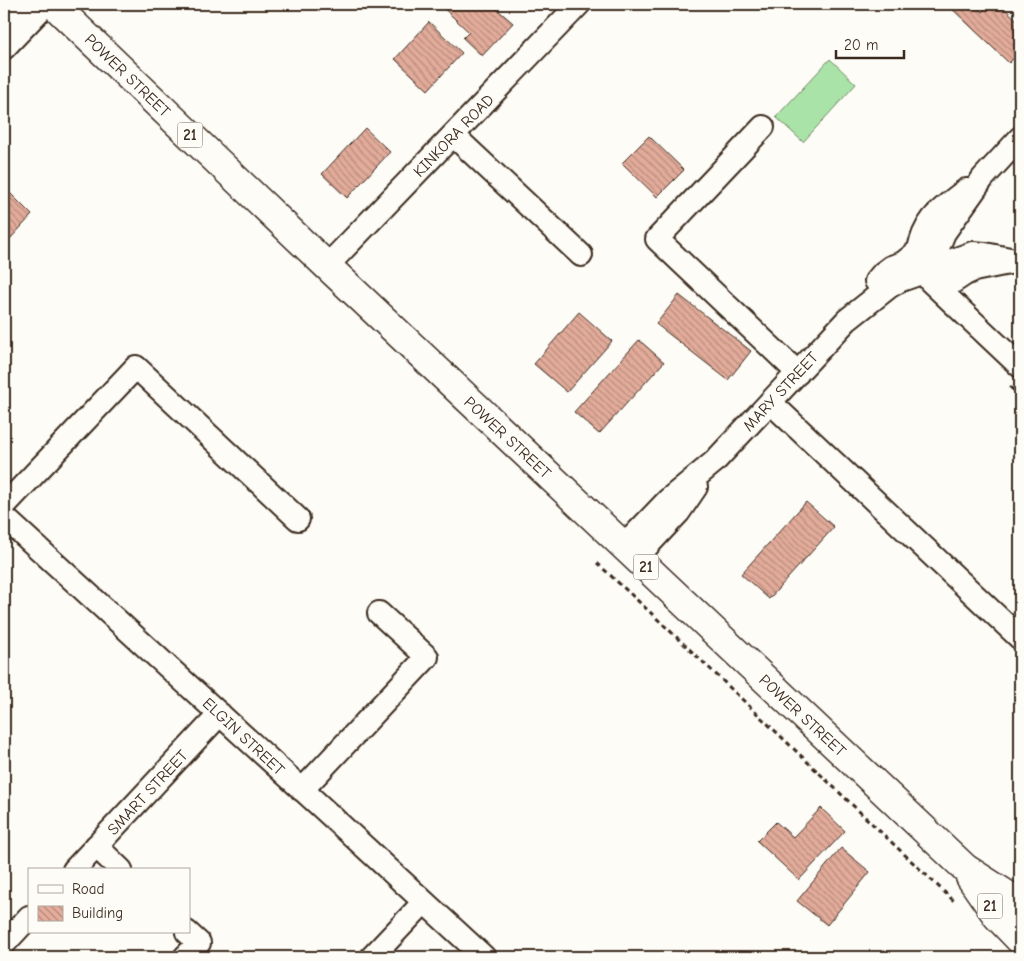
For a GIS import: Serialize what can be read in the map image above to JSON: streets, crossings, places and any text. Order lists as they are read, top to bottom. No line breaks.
{"streets":{"main road":["POWER STREET","21"],"street":["KINKORA ROAD","MARY STREET","ELGIN STREET","SMART STREET"]},"crossings":[["POWER STREET","KINKORA ROAD"],["POWER STREET","MARY STREET"],["ELGIN STREET","SMART STREET"]],"legend":["Road","Building"],"scale_bar":"20 m"}
